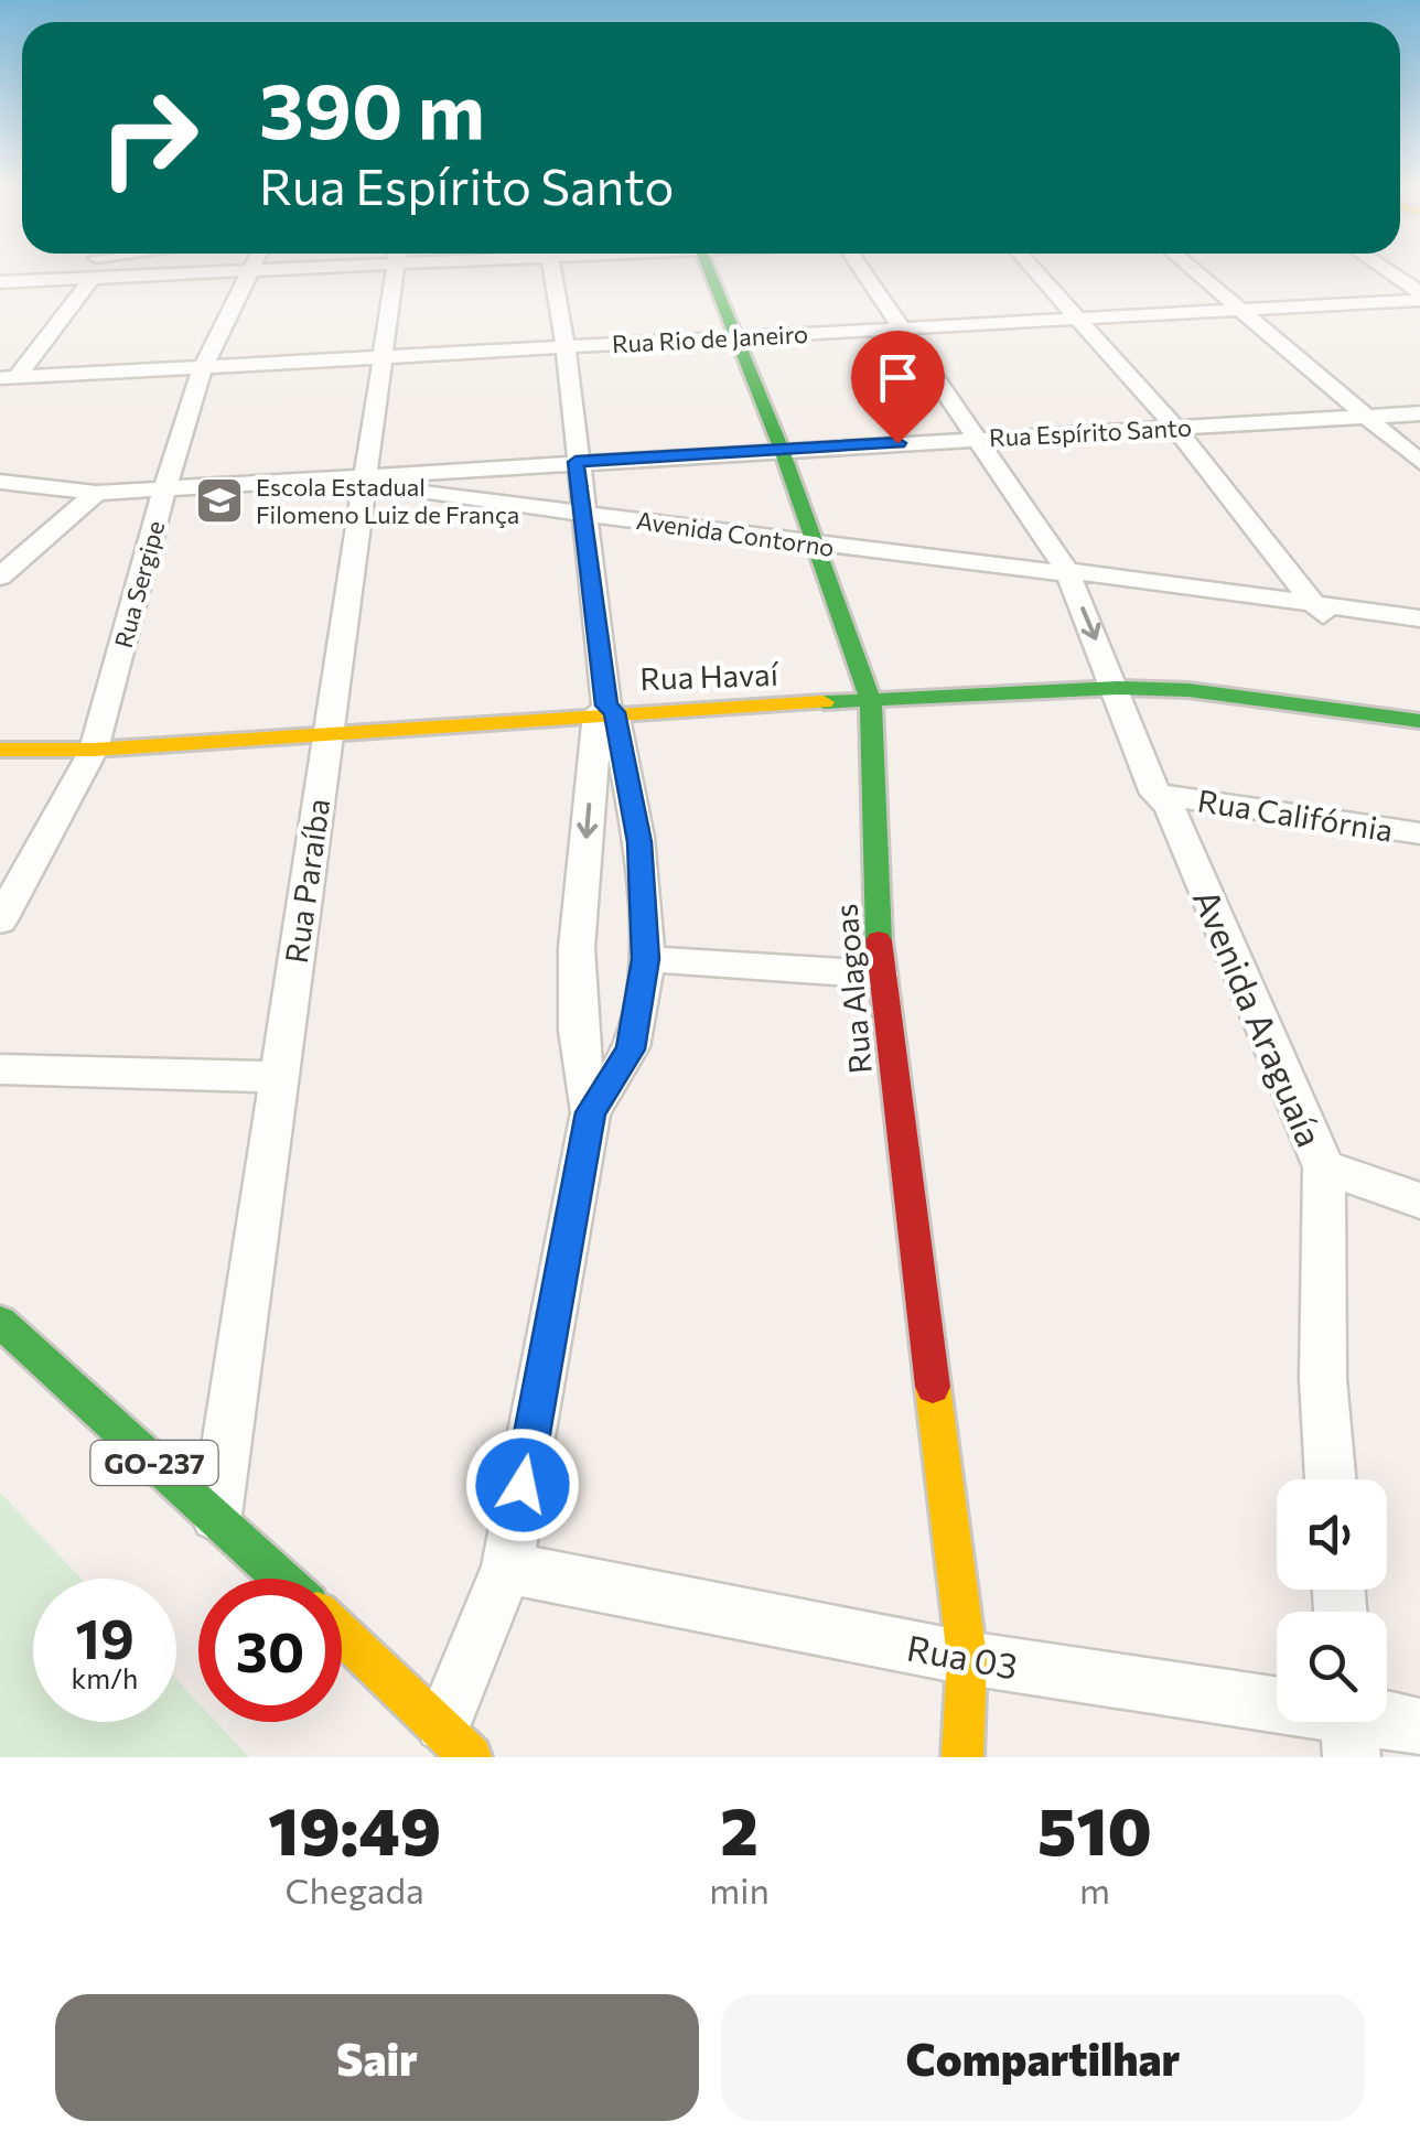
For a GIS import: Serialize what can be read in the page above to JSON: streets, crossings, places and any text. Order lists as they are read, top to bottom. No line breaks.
{"streets":{"street":["Rua Rio de Janeiro","Rua Espírito Santo","Avenida Contorno","Rua Sergipe","Rua Havaí","Rua Califórnia","Rua Paraíba","Rua Alagoas","Avenida Araguaía","GO-237","Rua 03"]},"crossings":[["Rua Rio de Janeiro","Rua Sergipe"],["Rua Rio de Janeiro","Rua Paraíba"],["Rua Rio de Janeiro","Rua Alagoas"],["Rua Rio de Janeiro","Avenida Araguaía"],["Rua Espírito Santo","Avenida Contorno"],["Rua Espírito Santo","Rua Paraíba"],["Rua Espírito Santo","Rua Alagoas"],["Rua Espírito Santo","Avenida Araguaía"],["Avenida Contorno","Rua Paraíba"],["Avenida Contorno","Rua Alagoas"],["Avenida Contorno","Avenida Araguaía"],["Rua Sergipe","Rua Havaí"],["Rua Havaí","Rua Paraíba"],["Rua Havaí","Rua Alagoas"],["Rua Havaí","Avenida Araguaía"],["Rua Califórnia","Avenida Araguaía"],["Rua Paraíba","GO-237"],["Rua Alagoas","Rua 03"]],"places":{"school or university":["Escola Estadual Filomeno Luiz de França"]},"page":{"turn":["390 m","Rua Espírito Santo"],"speed":"19 km/h","limit":"30","eta":["19:49","Chegada","2","min","510","m"],"buttons":["Sair","Compartilhar"]}}
